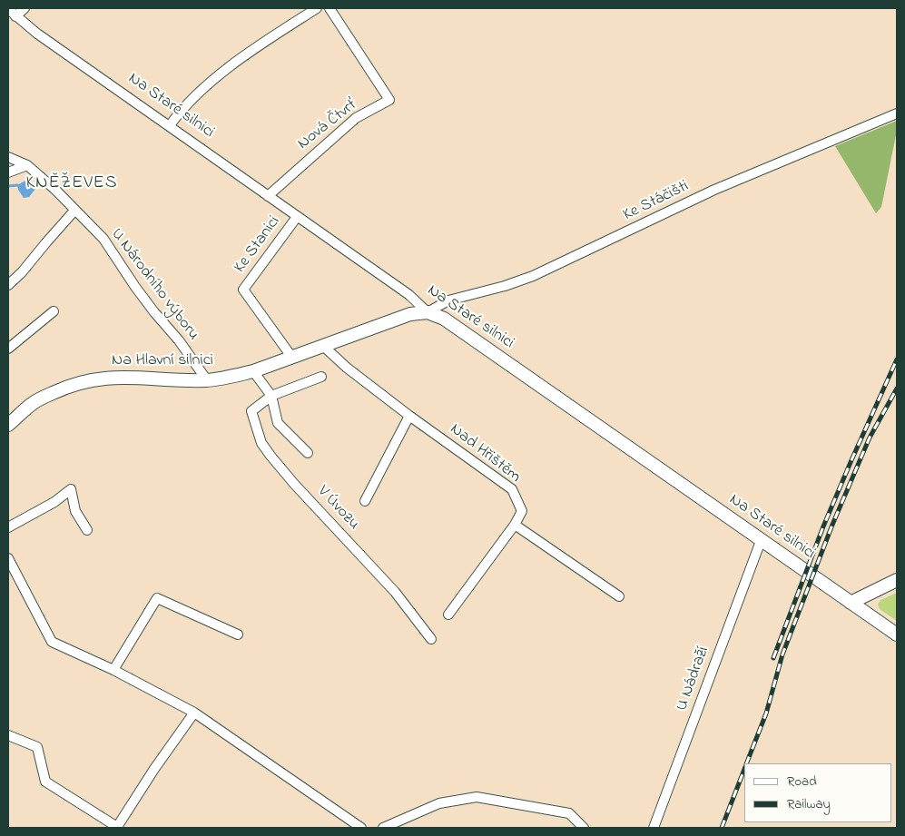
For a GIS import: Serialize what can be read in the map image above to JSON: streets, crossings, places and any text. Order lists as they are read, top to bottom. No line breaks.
{"streets":{"street":["Na Staré silnici","Nová Čtvrť","Ke Stáčišti","Ke Stanici","U Národního výboru","Na Hlavní silnici","Nad Hřištěm","V Úvozu","U Nádraží"]},"crossings":[["Na Staré silnici","Nová Čtvrť"],["Na Staré silnici","Ke Stáčišti"],["Na Staré silnici","Ke Stanici"],["Na Staré silnici","Na Hlavní silnici"],["Na Staré silnici","U Nádraží"],["Ke Stáčišti","Na Hlavní silnici"],["Ke Stanici","Na Hlavní silnici"],["U Národního výboru","Na Hlavní silnici"],["Na Hlavní silnici","Nad Hřištěm"]],"districts":["KNĚŽEVES"],"legend":["Road","Railway"]}
